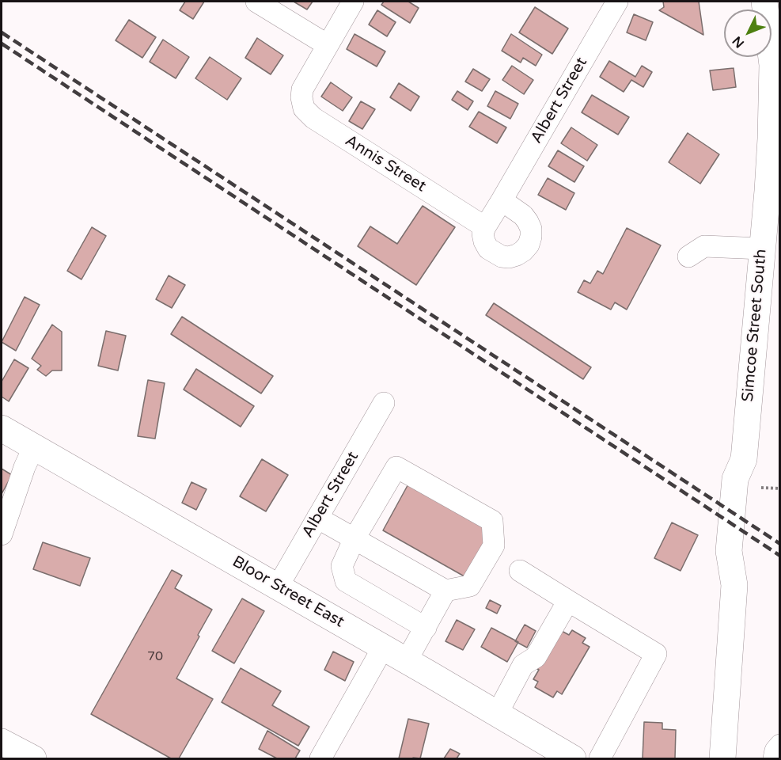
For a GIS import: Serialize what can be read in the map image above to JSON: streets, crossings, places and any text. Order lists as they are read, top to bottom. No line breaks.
{"streets":{"main road":["Simcoe Street South","Bloor Street East"],"street":["Albert Street","Annis Street"]},"crossings":[["Albert Street","Annis Street"],["Albert Street","Bloor Street East"]],"house_numbers":["70"],"north":"bottom left"}
